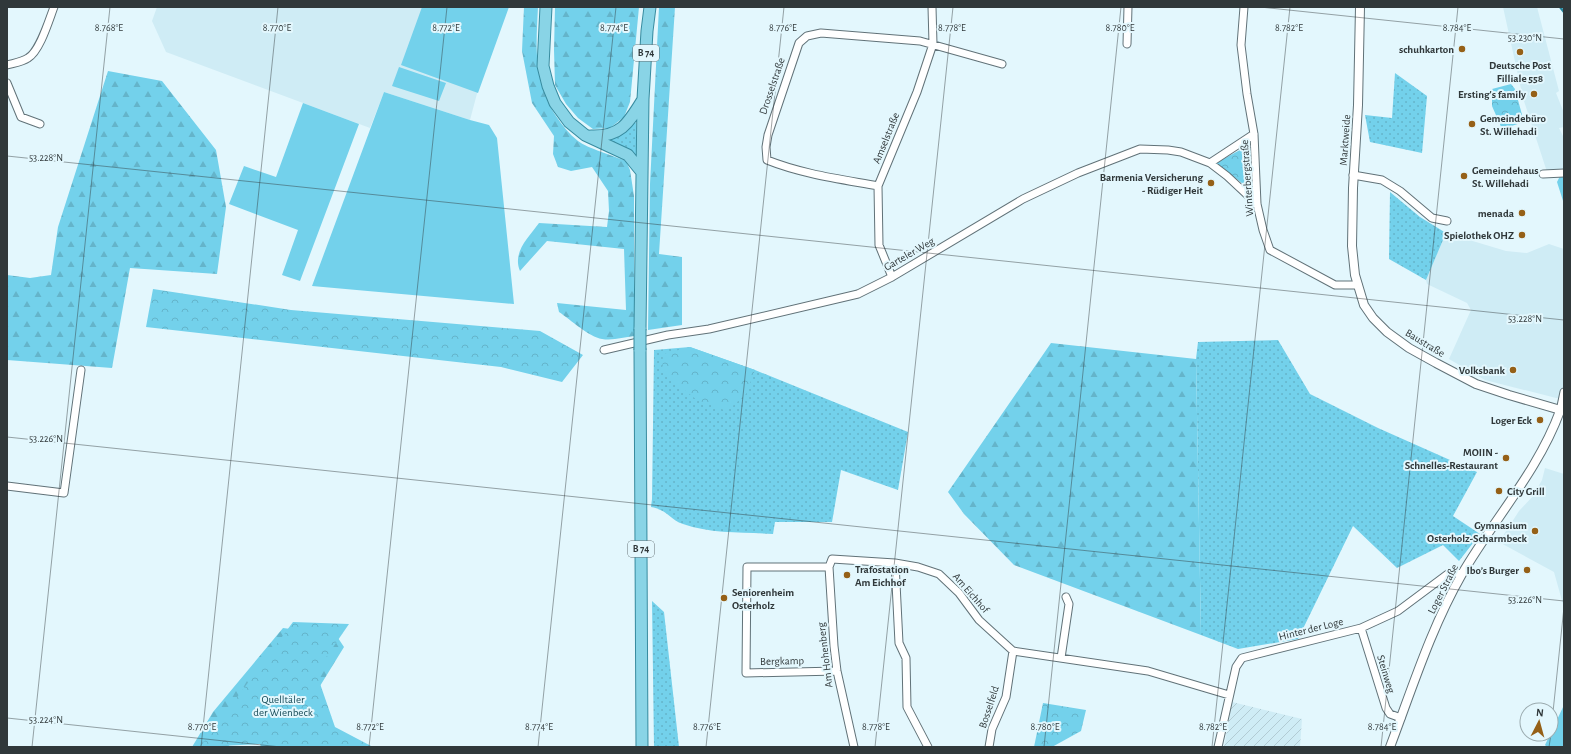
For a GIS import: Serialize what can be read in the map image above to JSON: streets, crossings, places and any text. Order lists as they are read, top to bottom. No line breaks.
{"streets":{"main road":["B 74"],"street":["Drosselstraße","Amselstraße","Marktweide","Winterbergstraße","Garteler Weg","Baustraße","Loger Straße","Am Eichhof","Hinter der Loge","Am Hohenberg","Bergkamp","Steinweg","Bosselfeld"]},"crossings":[["Drosselstraße","Amselstraße"],["Amselstraße","Garteler Weg"],["Marktweide","Baustraße"],["Winterbergstraße","Garteler Weg"],["Winterbergstraße","Baustraße"],["Baustraße","Loger Straße"],["Loger Straße","Hinter der Loge"],["Loger Straße","Steinweg"],["Am Eichhof","Am Hohenberg"],["Am Eichhof","Bosselfeld"],["Hinter der Loge","Steinweg"],["Am Hohenberg","Bergkamp"]],"parks":["Quelltäler der Wienbeck"],"places":["schuhkarton","Deutsche Post Filliale 558","Ersting's family","Gemeindebüro St. Willehadi","Gemeindehaus St. Willehadi","Barmenia Versicherung - Rüdiger Heit","menada","Spielothek OHZ","Volksbank","Loger Eck","MOIIN - Schnelles-Restaurant","City Grill","Gymnasium Osterholz-Scharmbeck","Ibo’s Burger","Trafostation Am Eichhof","Seniorenheim Osterholz"],"north":"top","coordinates":["8.768°E","8.770°E","8.772°E","8.774°E","8.776°E","8.778°E","8.780°E","8.782°E","8.784°E","53.230°N","53.228°N","53.226°N","53.224°N"]}
